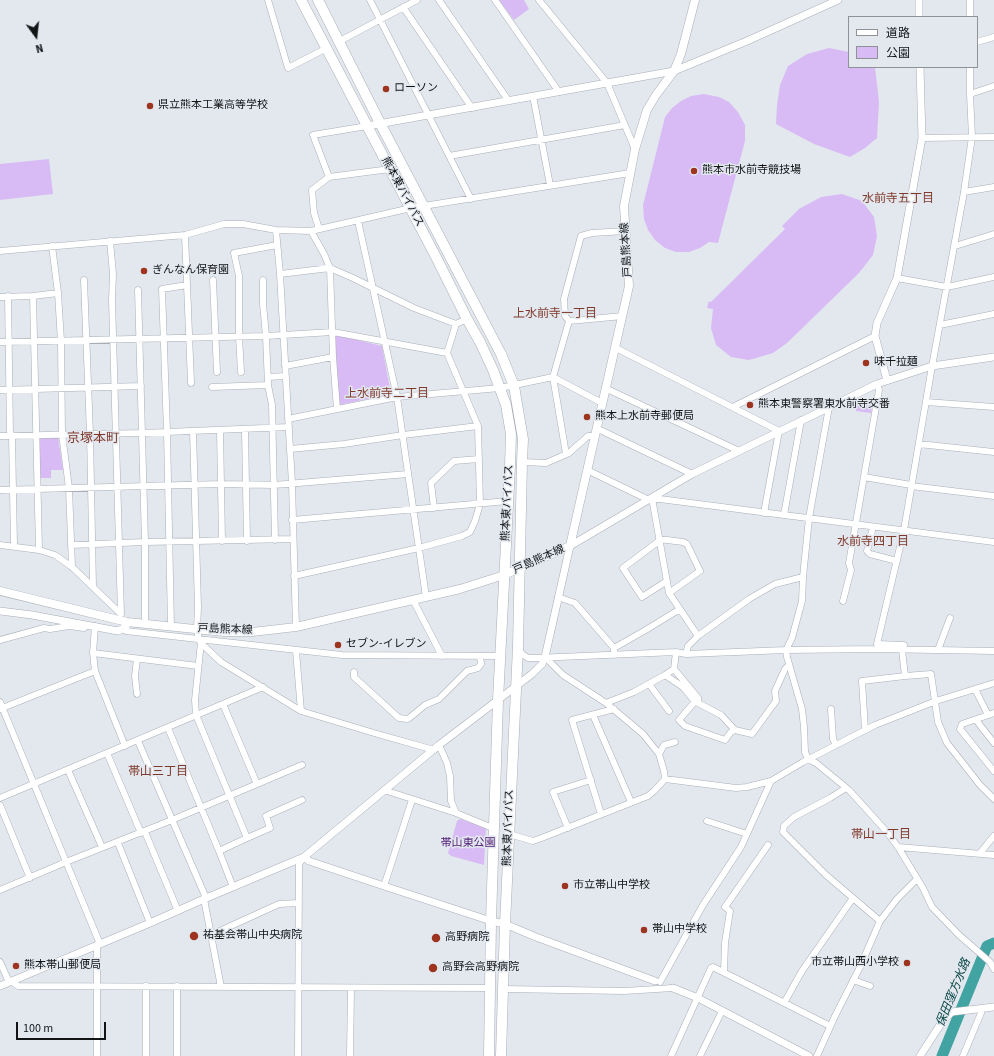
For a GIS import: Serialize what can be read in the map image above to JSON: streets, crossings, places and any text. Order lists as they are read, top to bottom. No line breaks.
{"streets":{"highway":["熊本東バイパス"],"main road":["戸島熊本線"]},"crossings":[["熊本東バイパス","戸島熊本線"]],"districts":["水前寺五丁目","上水前寺一丁目","上水前寺二丁目","京塚本町","水前寺四丁目","帯山三丁目","帯山一丁目"],"water":["保田窪方水路"],"parks":["帯山東公園"],"places":["ローソン","県立熊本工業高等学校","熊本市水前寺競技場","ぎんなん保育園","味千拉麺","熊本東警察署東水前寺交番","熊本上水前寺郵便局","セブン-イレブン","市立帯山中学校","帯山中学校","祐基会帯山中央病院","高野病院","市立帯山西小学校","熊本帯山郵便局","高野会高野病院"],"legend":["道路","公園"],"scale_bar":"100 m","north":"bottom"}
